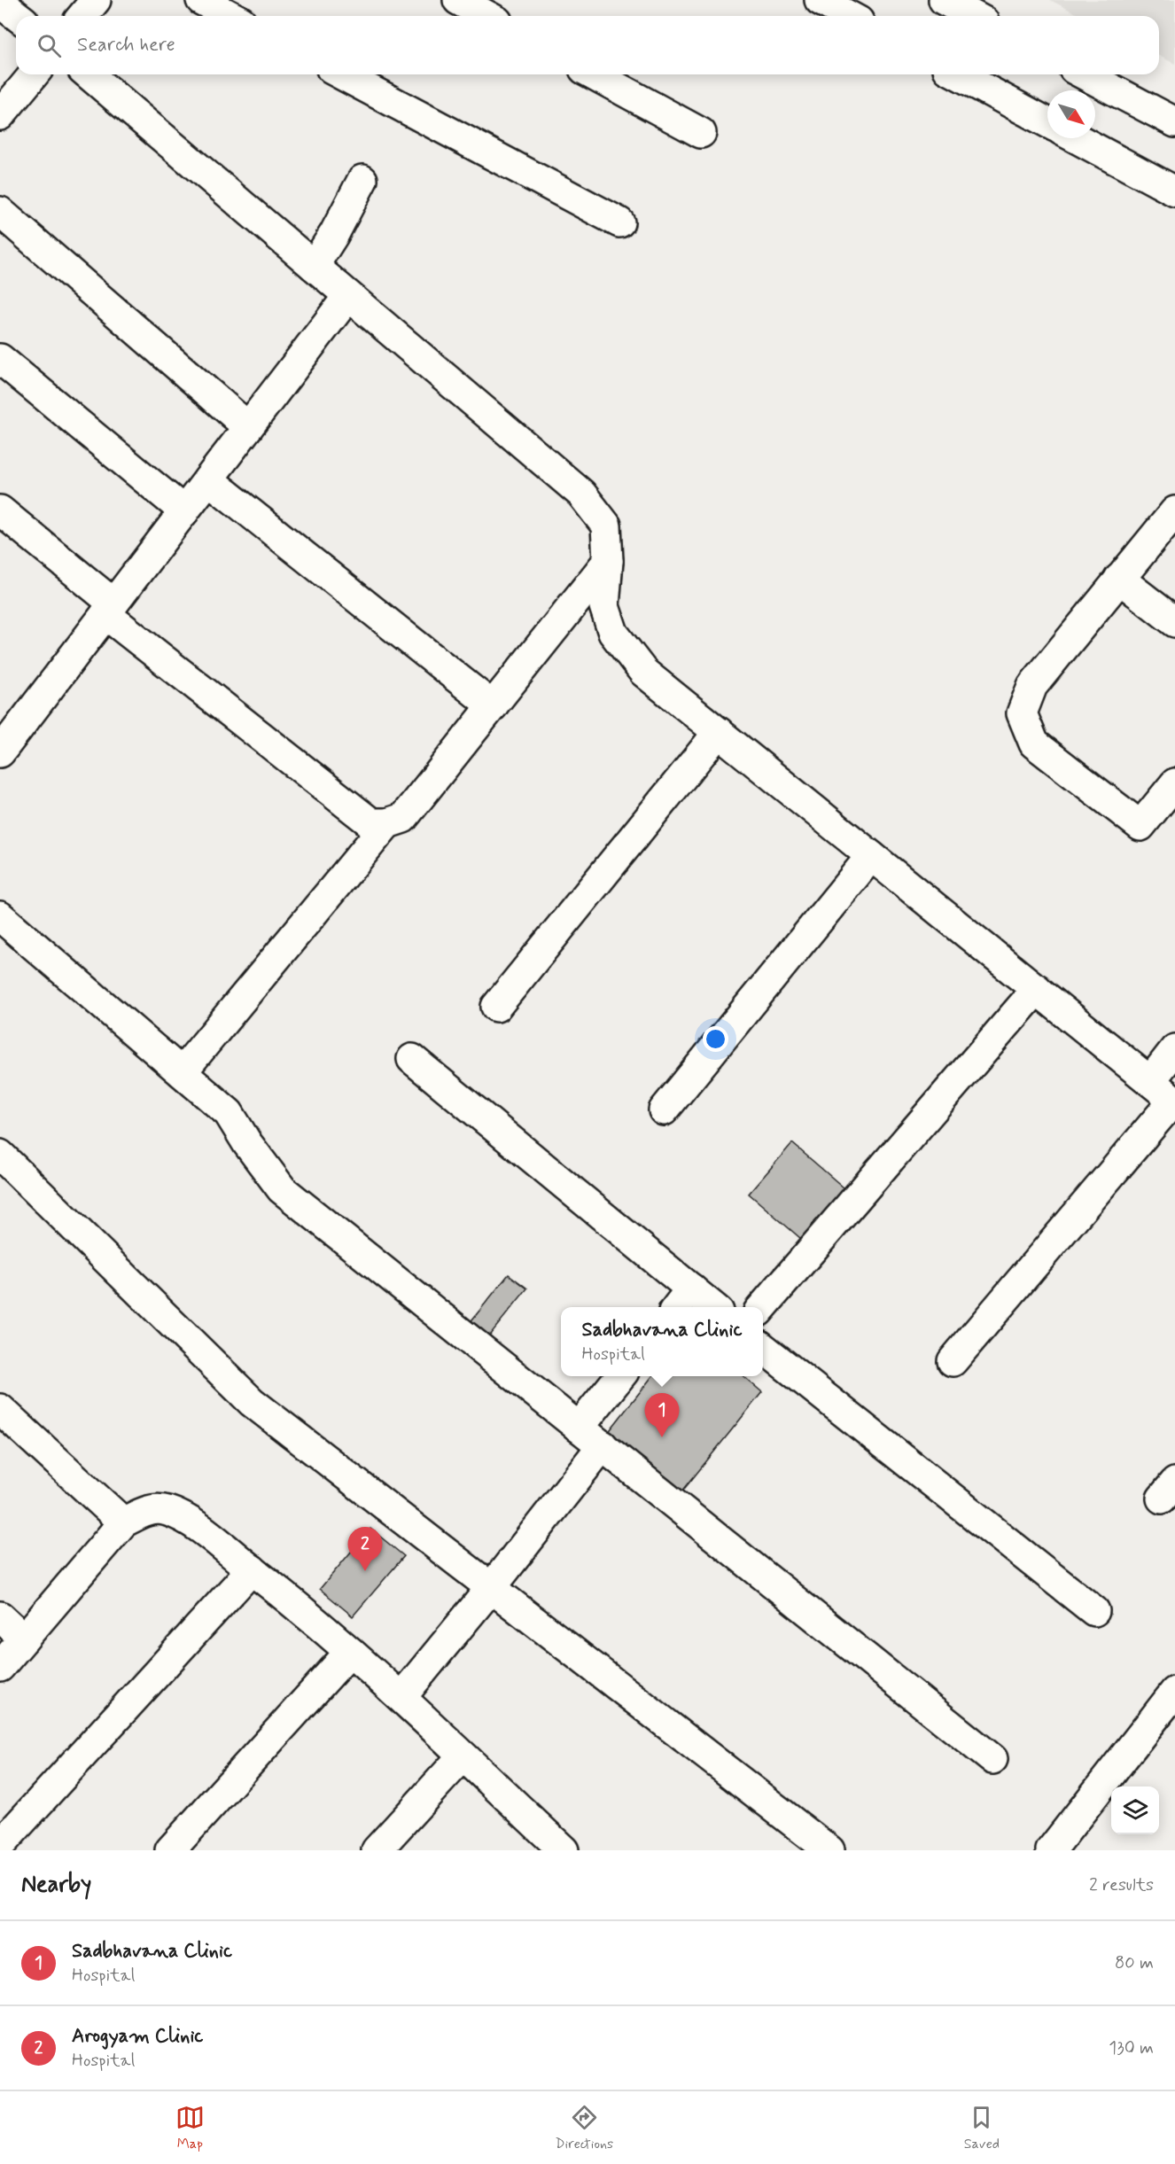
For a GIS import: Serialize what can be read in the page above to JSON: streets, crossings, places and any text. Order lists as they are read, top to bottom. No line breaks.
{"north":"bottom right","page":{"search":"Search here","popup":["Sadbhavana Clinic","Hospital"],"pins":["1","2"],"heading":["Nearby","2 results"],"list":[{"mark":"1","name":"Sadbhavana Clinic","note":"Hospital","value":"80 m"},{"mark":"2","name":"Arogyam Clinic","note":"Hospital","value":"130 m"}],"nav":["Map","Directions","Saved"]}}
